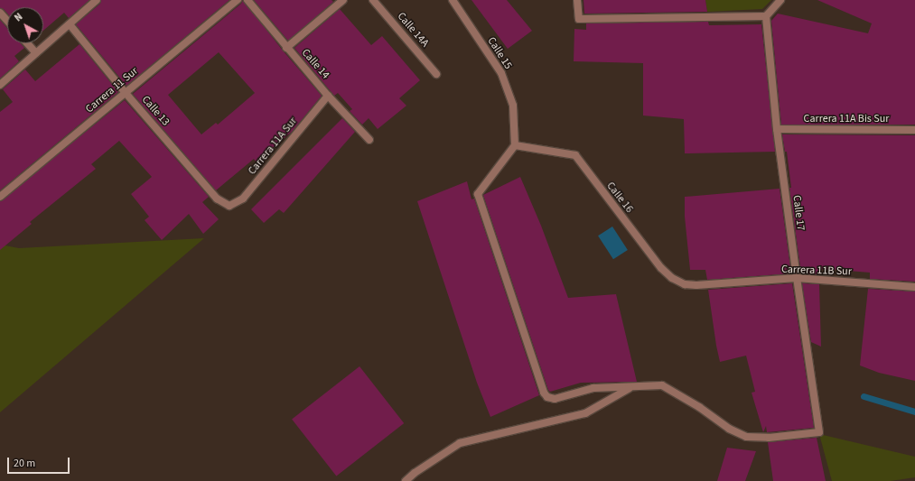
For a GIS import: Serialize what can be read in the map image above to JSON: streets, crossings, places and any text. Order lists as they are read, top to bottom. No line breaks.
{"streets":{"street":["Calle 14A","Calle 15","Calle 14","Carrera 11 Sur","Calle 13","Carrera 11A Bis Sur","Carrera 11A Sur","Calle 16","Calle 17","Carrera 11B Sur"]},"crossings":[["Calle 15","Calle 16"],["Calle 14","Carrera 11A Sur"],["Carrera 11 Sur","Calle 13"],["Calle 13","Carrera 11A Sur"],["Carrera 11A Bis Sur","Calle 17"],["Calle 16","Carrera 11B Sur"],["Calle 17","Carrera 11B Sur"]],"scale_bar":"20 m","north":"top left"}
